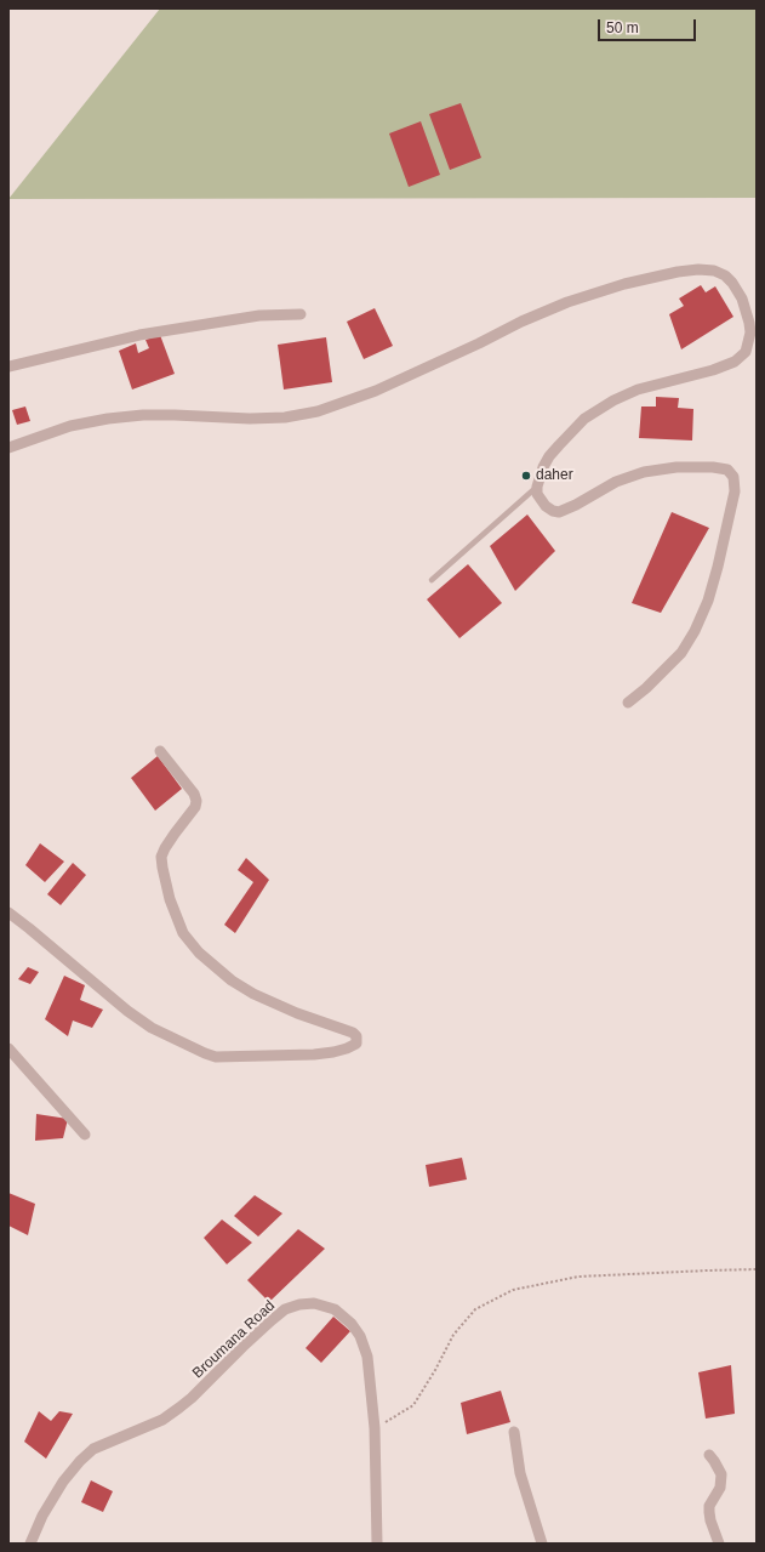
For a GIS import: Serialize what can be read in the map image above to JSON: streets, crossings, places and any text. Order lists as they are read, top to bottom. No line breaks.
{"streets":{"street":["Broumana Road"]},"places":["daher"],"scale_bar":"50 m"}
